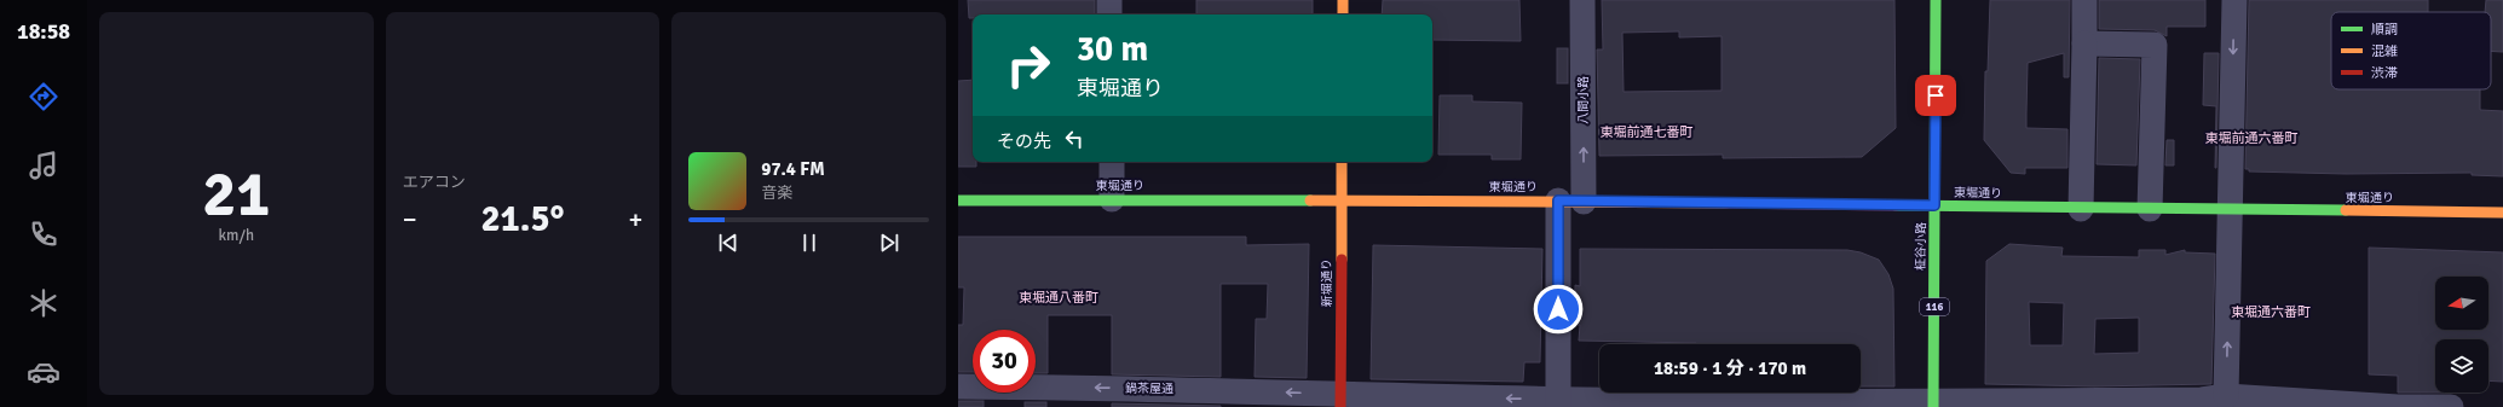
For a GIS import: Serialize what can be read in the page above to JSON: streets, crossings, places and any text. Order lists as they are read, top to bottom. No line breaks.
{"streets":{"main road":["東堀通り","柾谷小路","新堀通り","116"],"street":["八間小路","鍋茶屋通"]},"crossings":[["八間小路","東堀通り"],["東堀通り","柾谷小路"],["東堀通り","新堀通り"],["柾谷小路","鍋茶屋通"],["新堀通り","鍋茶屋通"]],"one_way":["八間小路"],"districts":["東堀前通七番町","東堀前通六番町","東堀通八番町","東堀通六番町"],"legend":["順調","混雑","渋滞"],"north":"left","page":{"tabs":"18:58","tile":[["21","km/h"],"エアコン"],"turn":["30 m","東堀通り"],"then":"その先","song":["97.4 FM","音楽"],"heat":["−","21.5°","+"],"limit":"30","trip":"18:59 · 1 分 · 170 m"}}
